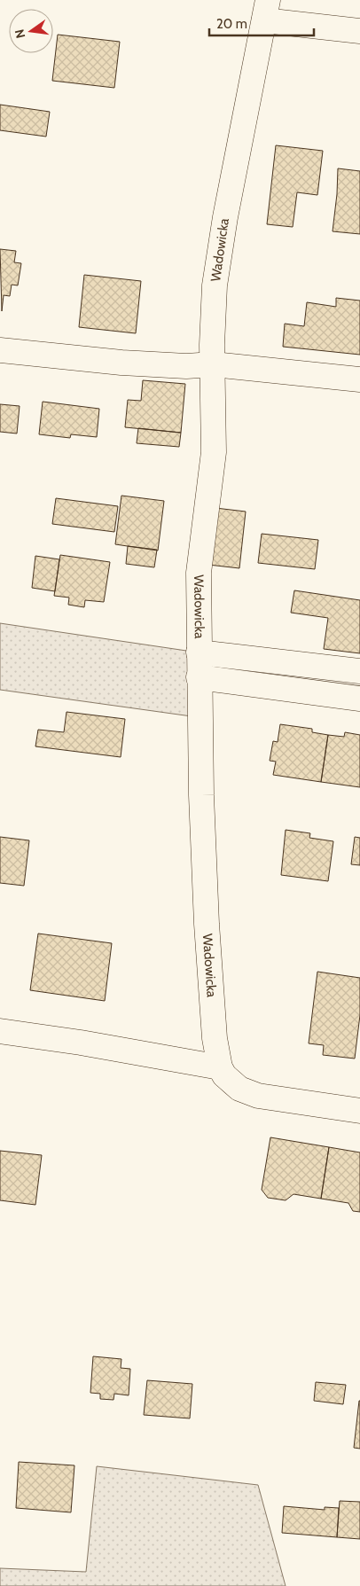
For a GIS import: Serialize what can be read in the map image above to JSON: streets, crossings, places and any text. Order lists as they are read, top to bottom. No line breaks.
{"streets":{"street":["Wadowicka"]},"scale_bar":"20 m","north":"left"}
